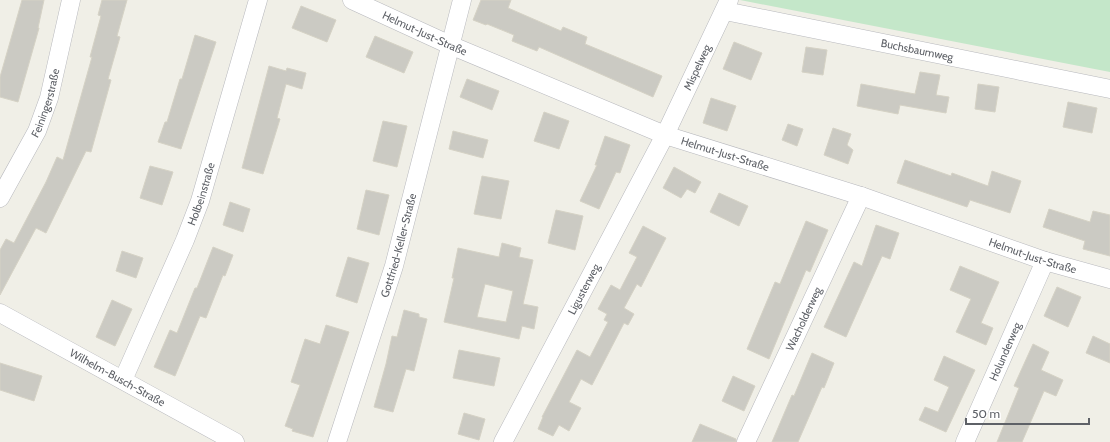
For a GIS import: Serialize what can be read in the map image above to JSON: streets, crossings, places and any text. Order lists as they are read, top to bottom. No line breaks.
{"streets":{"street":["Helmut-Just-Straße","Buchsbaumweg","Mispelweg","Feiningerstraße","Holbeinstraße","Gottfried-Keller-Straße","Ligusterweg","Wacholderweg","Holunderweg","Wilhelm-Busch-Straße"]},"crossings":[["Helmut-Just-Straße","Mispelweg"],["Helmut-Just-Straße","Gottfried-Keller-Straße"],["Helmut-Just-Straße","Ligusterweg"],["Helmut-Just-Straße","Wacholderweg"],["Helmut-Just-Straße","Holunderweg"],["Buchsbaumweg","Mispelweg"],["Mispelweg","Ligusterweg"],["Holbeinstraße","Wilhelm-Busch-Straße"]],"scale_bar":"50 m"}
